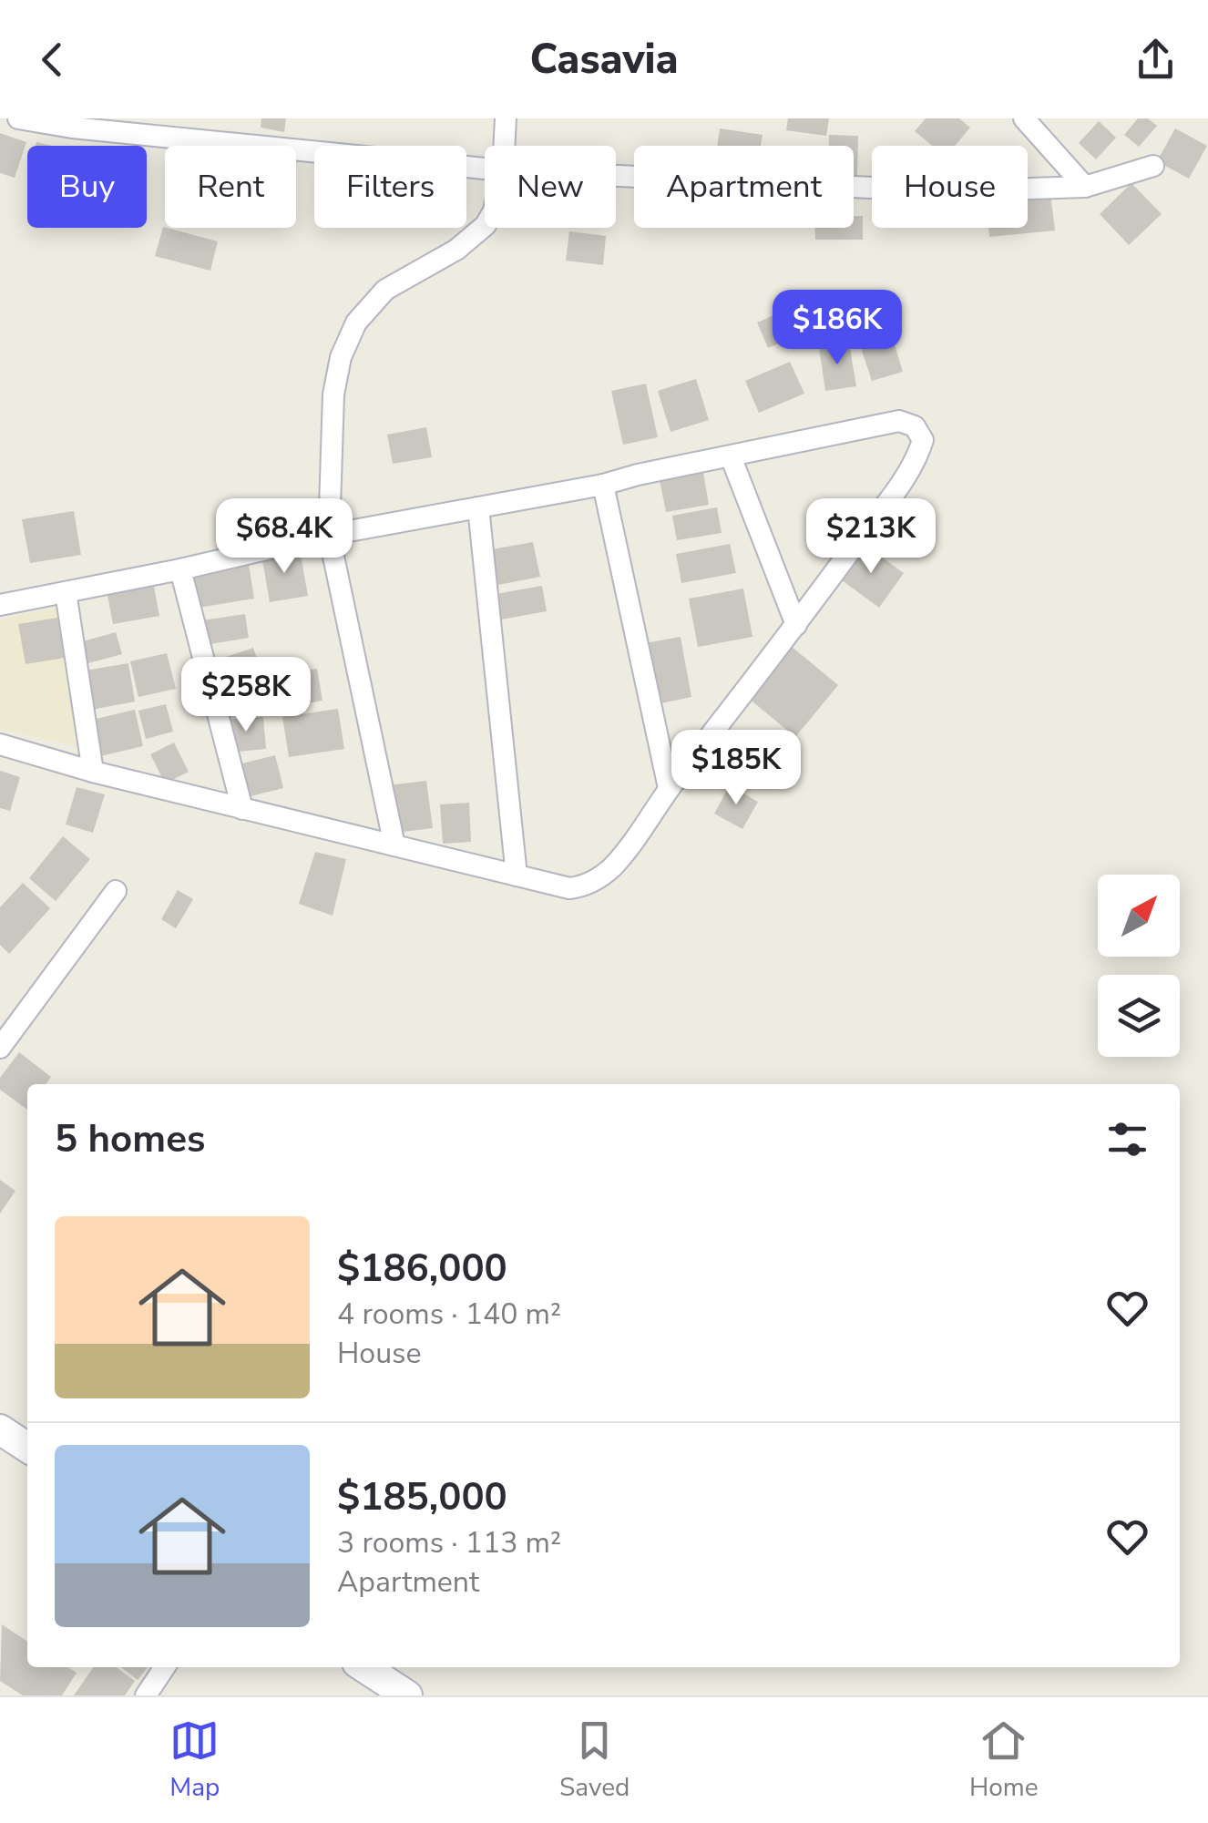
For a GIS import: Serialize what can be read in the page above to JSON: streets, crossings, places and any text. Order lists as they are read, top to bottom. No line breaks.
{"north":"top right","page":{"header":"Casavia","chip":["Buy","Rent","Filters","New","Apartment","House"],"price":["$186K","$68.4K","$213K","$258K","$185K"],"heading":"5 homes","list":[{"name":"$186,000","note":"4 rooms · 140 m² · House"},{"name":"$185,000","note":"3 rooms · 113 m² · Apartment"}],"tabs":["Map","Saved","Home"]}}
